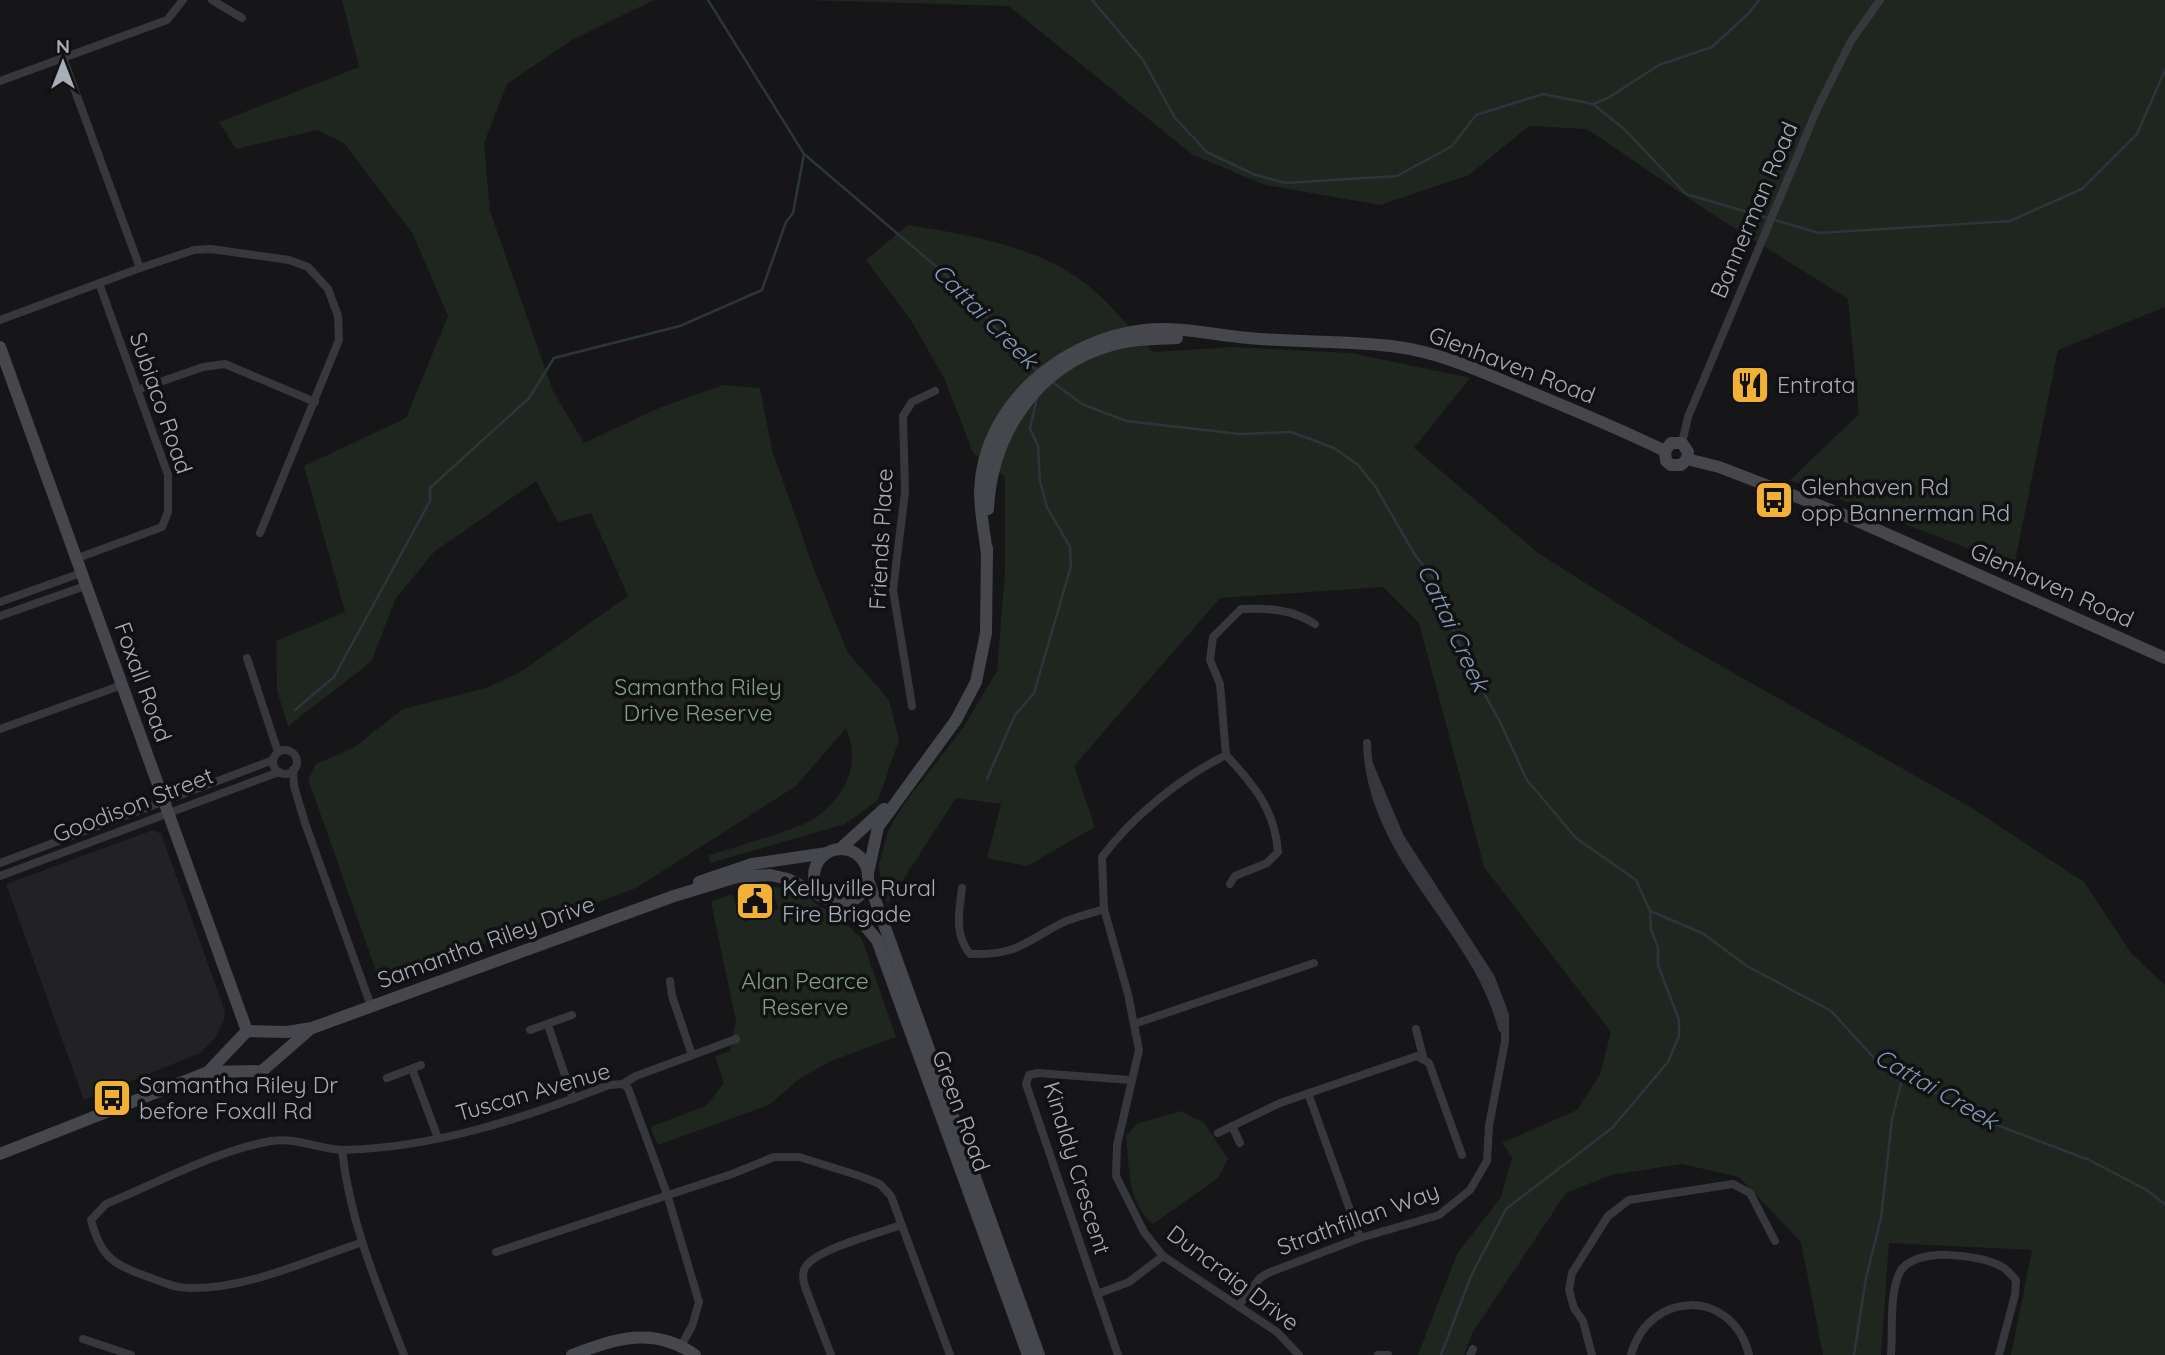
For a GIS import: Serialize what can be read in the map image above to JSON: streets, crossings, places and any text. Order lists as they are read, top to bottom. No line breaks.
{"streets":{"main road":["Glenhaven Road","Foxall Road","Samantha Riley Drive","Green Road"],"street":["Bannerman Road","Subiaco Road","Friends Place","Goodison Street","Tuscan Avenue","Kinaldy Crescent","Strathfillan Way","Duncraig Drive"]},"crossings":[["Bannerman Road","Glenhaven Road"],["Glenhaven Road","Samantha Riley Drive"],["Glenhaven Road","Green Road"],["Subiaco Road","Foxall Road"],["Foxall Road","Goodison Street"],["Foxall Road","Samantha Riley Drive"],["Samantha Riley Drive","Green Road"],["Kinaldy Crescent","Duncraig Drive"],["Strathfillan Way","Duncraig Drive"]],"water":["Cattai Creek"],"parks":["Samantha Riley Drive Reserve","Alan Pearce Reserve"],"places":{"restaurant":["Entrata"],"bus stop":["Glenhaven Rd opp Bannerman Rd","Samantha Riley Dr before Foxall Rd"],"public building":["Kellyville Rural Fire Brigade"]},"north":"top"}
